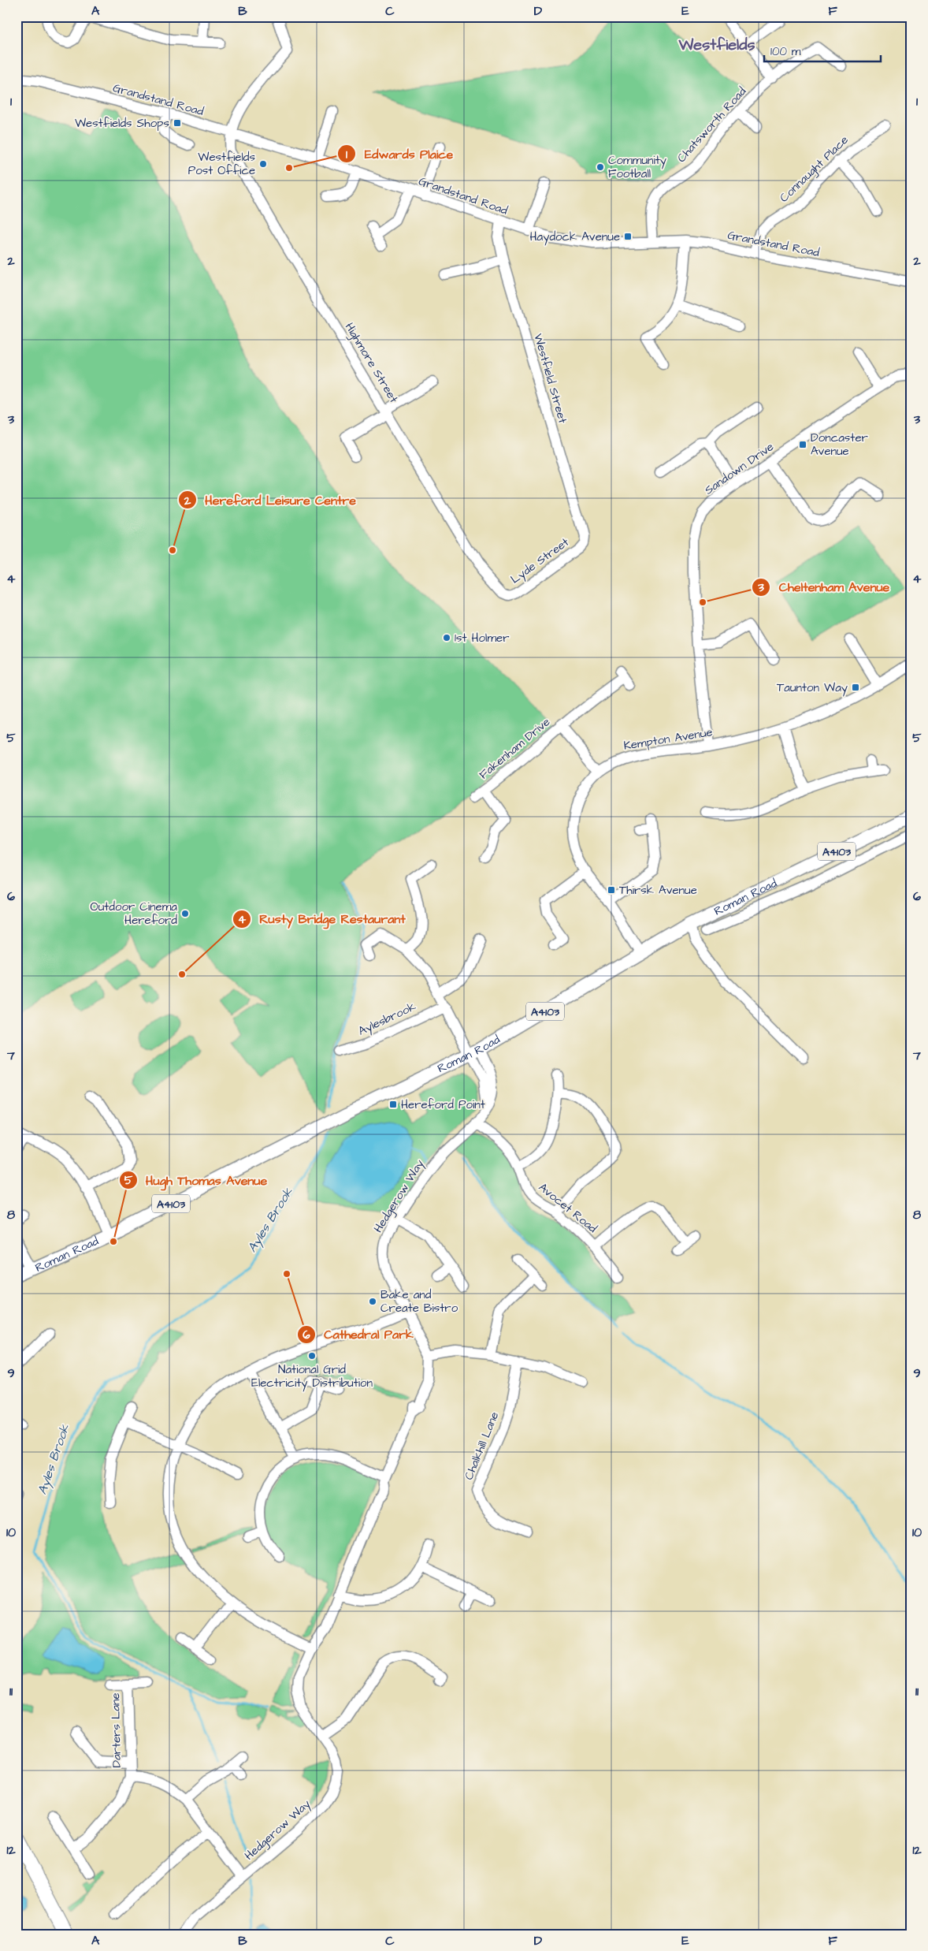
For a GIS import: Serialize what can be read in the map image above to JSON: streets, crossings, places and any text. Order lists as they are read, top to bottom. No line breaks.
{"streets":{"main road":["A4103","Roman Road"],"street":["Grandstand Road","Chatsworth Road","Connaught Place","Highmore Street","Westfield Street","Sandown Drive","Lyde Street","Kempton Avenue","Fakenham Drive","Aylesbrook","Hedgerow Way","Avocet Road","Chalkhill Lane","Darters Lane"]},"crossings":[["Grandstand Road","Chatsworth Road"],["Grandstand Road","Connaught Place"],["Grandstand Road","Highmore Street"],["Grandstand Road","Westfield Street"],["Highmore Street","Lyde Street"],["Westfield Street","Lyde Street"],["Sandown Drive","Kempton Avenue"],["Kempton Avenue","Fakenham Drive"],["Kempton Avenue","Roman Road"],["Roman Road","Hedgerow Way"],["Hedgerow Way","Avocet Road"]],"districts":["Westfields"],"water":["Ayles Brook"],"places":{"transit":["Westfields Shops","Haydock Avenue","Doncaster Avenue","Taunton Way","Thirsk Avenue","Hereford Point"],"other":["Westfields Post Office","Community Football","Edwards Plaice","Hereford Leisure Centre","Cheltenham Avenue","1st Holmer","Outdoor Cinema Hereford","Rusty Bridge Restaurant","Hugh Thomas Avenue","Cathedral Park","Bake and Create Bistro","National Grid Electricity Distribution"]},"scale_bar":"100 m","grid":{"columns":["A","B","C","D","E","F"],"rows":["1","2","3","4","5","6","7","8","9","10","11","12"]}}
